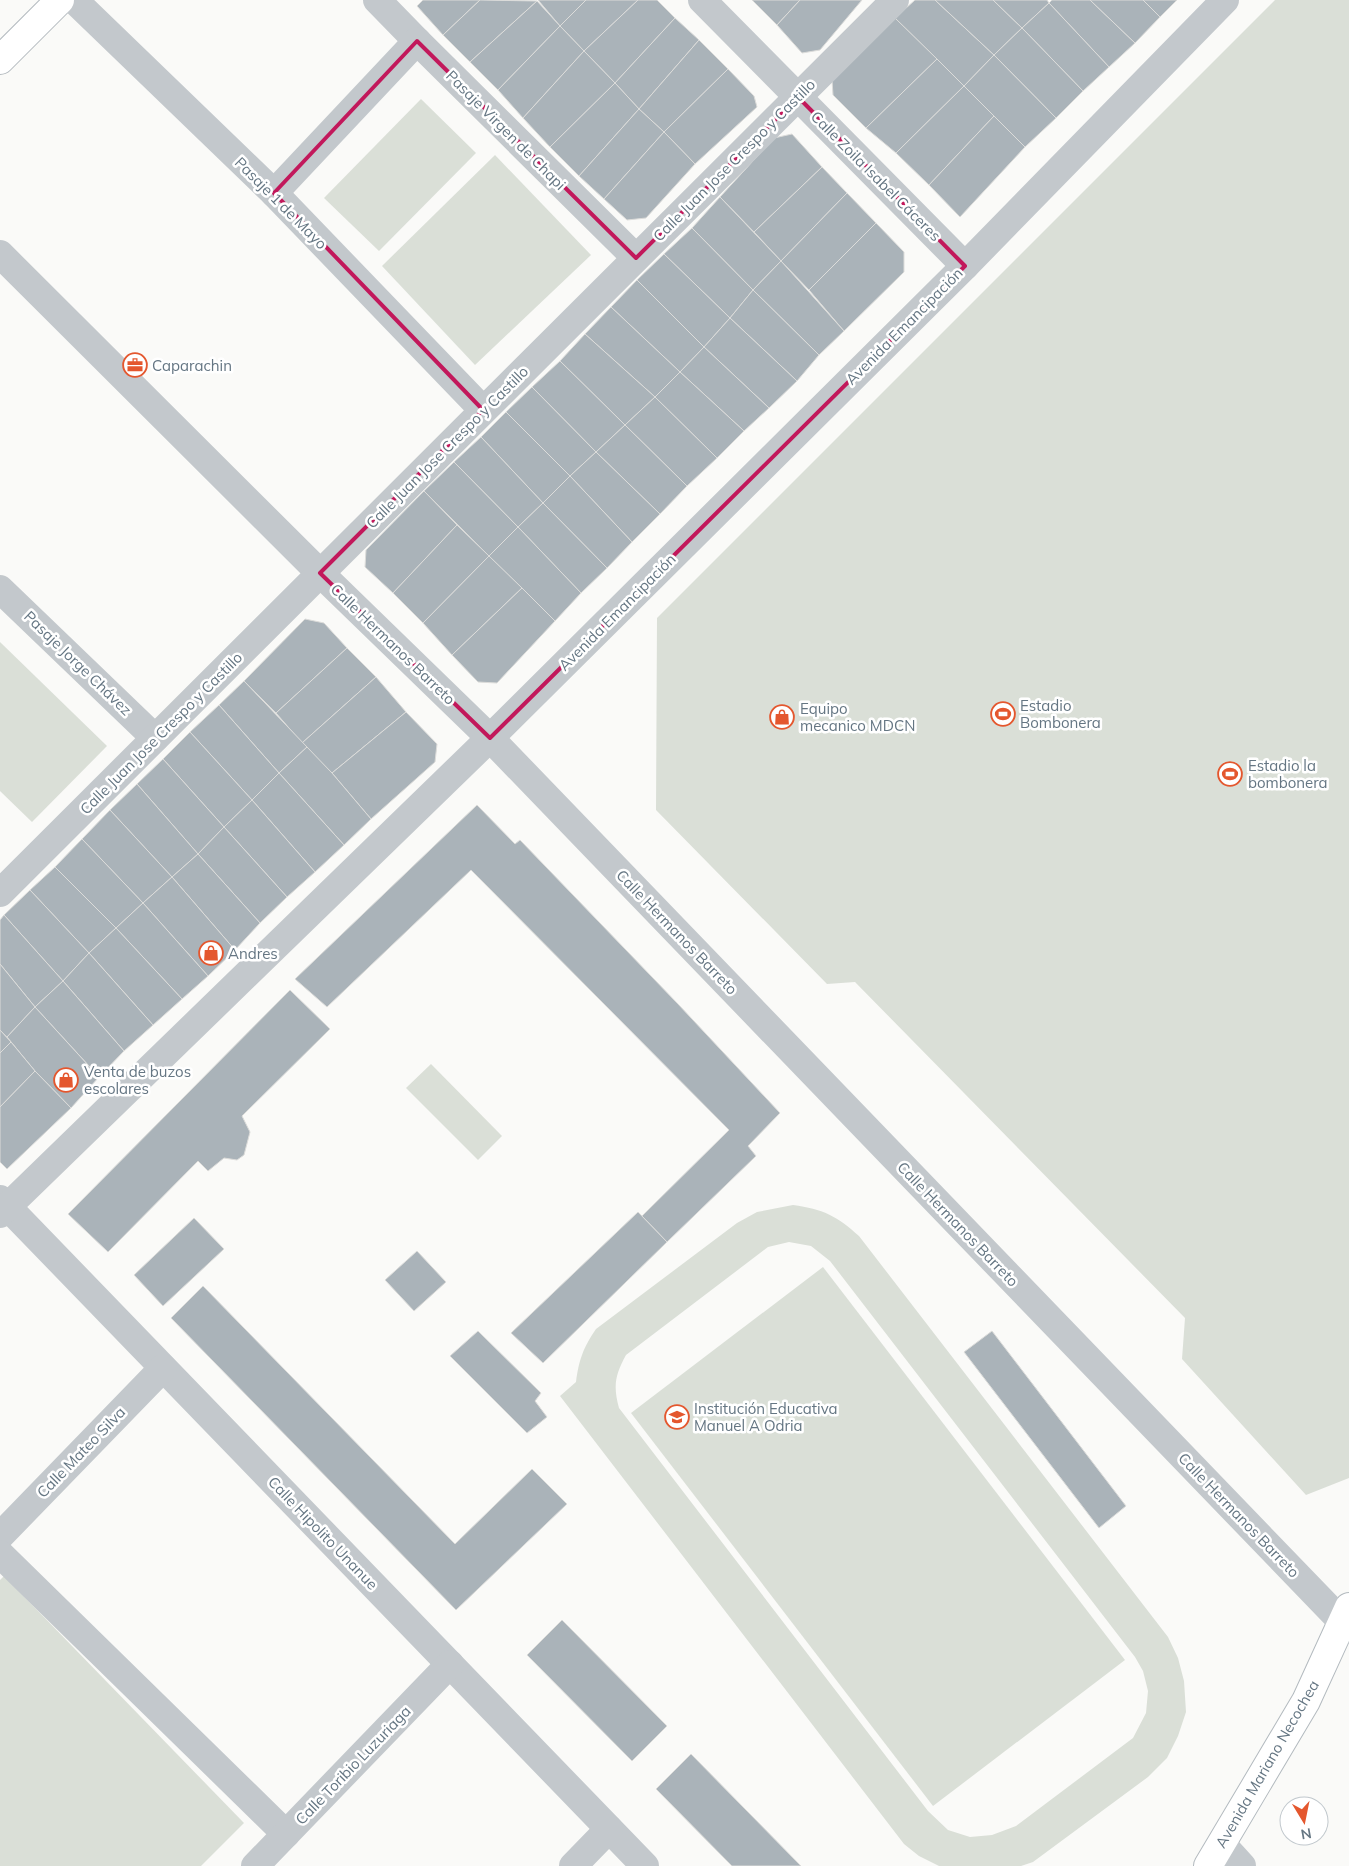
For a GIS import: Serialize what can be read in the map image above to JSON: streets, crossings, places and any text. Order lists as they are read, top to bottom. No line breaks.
{"streets":{"street":["Pasaje Virgen de Chapi","Calle Juan Jose Crespo y Castillo","Calle Zoila Isabel Cáceres","Pasaje 1 de Mayo","Avenida Emancipación","Calle Hermanos Barreto","Pasaje Jorge Chávez","Calle Mateo Silva","Calle Hipolito Unanue","Avenida Mariano Necochea","Calle Toribio Luzuriaga"]},"crossings":[["Pasaje Virgen de Chapi","Calle Juan Jose Crespo y Castillo"],["Calle Juan Jose Crespo y Castillo","Calle Zoila Isabel Cáceres"],["Calle Juan Jose Crespo y Castillo","Pasaje 1 de Mayo"],["Calle Juan Jose Crespo y Castillo","Calle Hermanos Barreto"],["Calle Juan Jose Crespo y Castillo","Pasaje Jorge Chávez"],["Calle Zoila Isabel Cáceres","Avenida Emancipación"],["Avenida Emancipación","Calle Hermanos Barreto"],["Avenida Emancipación","Calle Hipolito Unanue"],["Calle Hermanos Barreto","Avenida Mariano Necochea"],["Calle Mateo Silva","Calle Hipolito Unanue"],["Calle Hipolito Unanue","Calle Toribio Luzuriaga"]],"places":{"office":["Caparachin"],"sports":["Estadio Bombonera","Estadio la bombonera"],"shop":["Equipo mecanico MDCN","Andres","Venta de buzos escolares"],"school or university":["Institución Educativa Manuel A Odria"]},"north":"bottom"}
